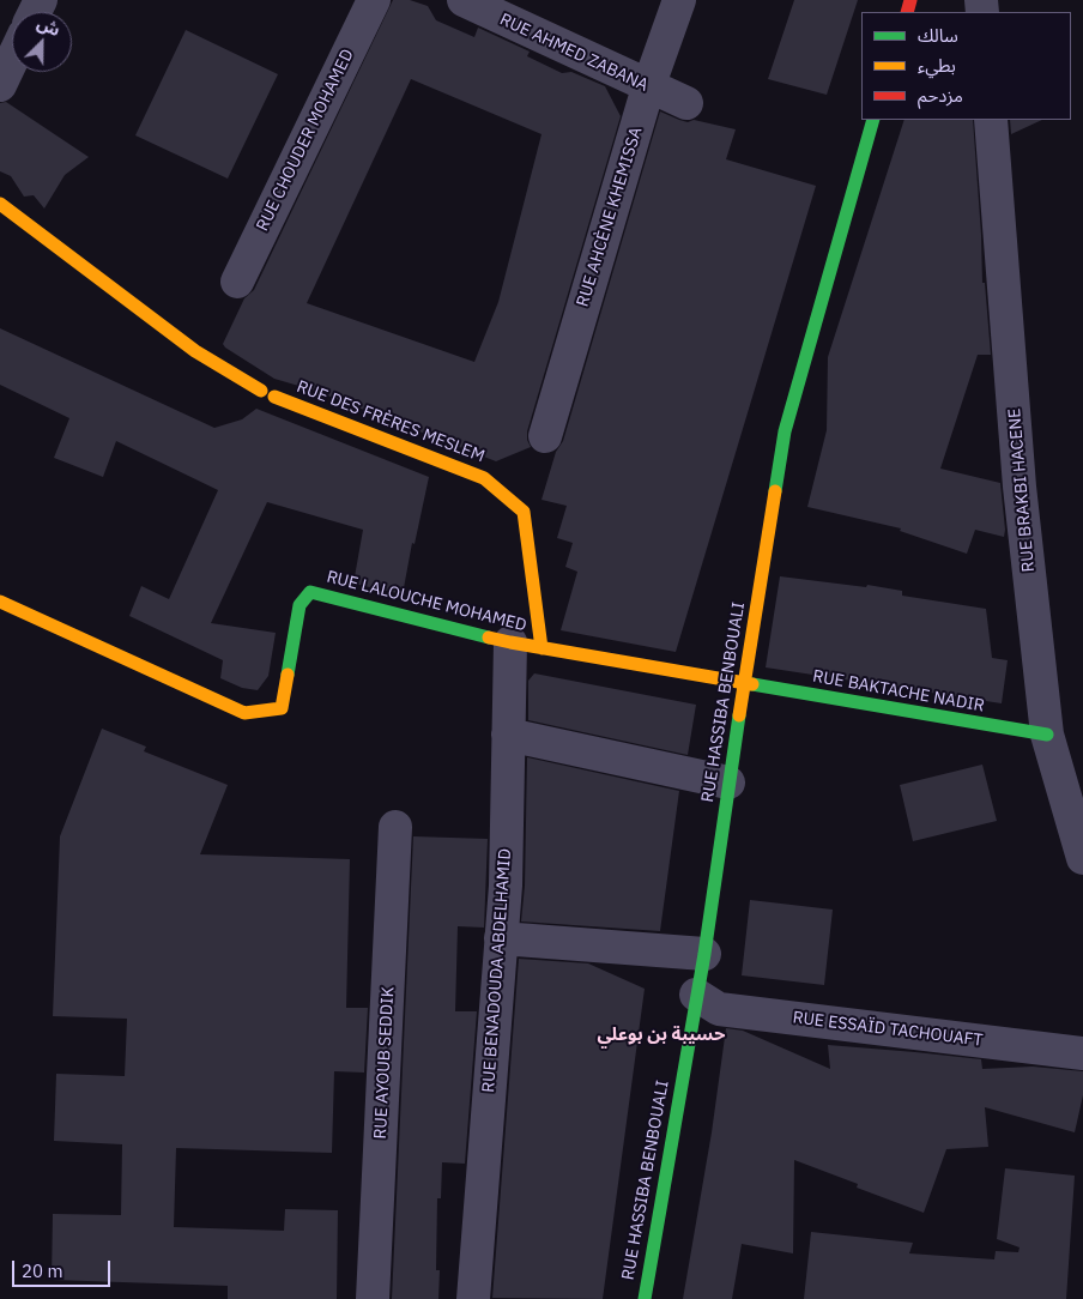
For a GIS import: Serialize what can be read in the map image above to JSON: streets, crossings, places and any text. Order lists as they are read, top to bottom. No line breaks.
{"streets":{"street":["RUE AHMED ZABANA","RUE CHOUDER MOHAMED","RUE AHCÈNE KHEMISSA","RUE DES FRÈRES MESLEM","RUE BRAKBI HACENE","RUE LALOUCHE MOHAMED","RUE BAKTACHE NADIR","RUE HASSIBA BENBOUALI","RUE BENADOUDA ABDELHAMID","RUE ESSAÏD TACHOUAFT","RUE AYOUB SEDDIK"]},"crossings":[["RUE AHMED ZABANA","RUE AHCÈNE KHEMISSA"],["RUE DES FRÈRES MESLEM","RUE LALOUCHE MOHAMED"],["RUE DES FRÈRES MESLEM","RUE BENADOUDA ABDELHAMID"],["RUE BRAKBI HACENE","RUE BAKTACHE NADIR"],["RUE LALOUCHE MOHAMED","RUE BAKTACHE NADIR"],["RUE LALOUCHE MOHAMED","RUE HASSIBA BENBOUALI"],["RUE LALOUCHE MOHAMED","RUE BENADOUDA ABDELHAMID"],["RUE BAKTACHE NADIR","RUE HASSIBA BENBOUALI"],["RUE HASSIBA BENBOUALI","RUE ESSAÏD TACHOUAFT"]],"districts":["حسيبة بن بوعلي"],"legend":["سالك","بطيء","مزدحم"],"scale_bar":"20 m","north":"top right"}
